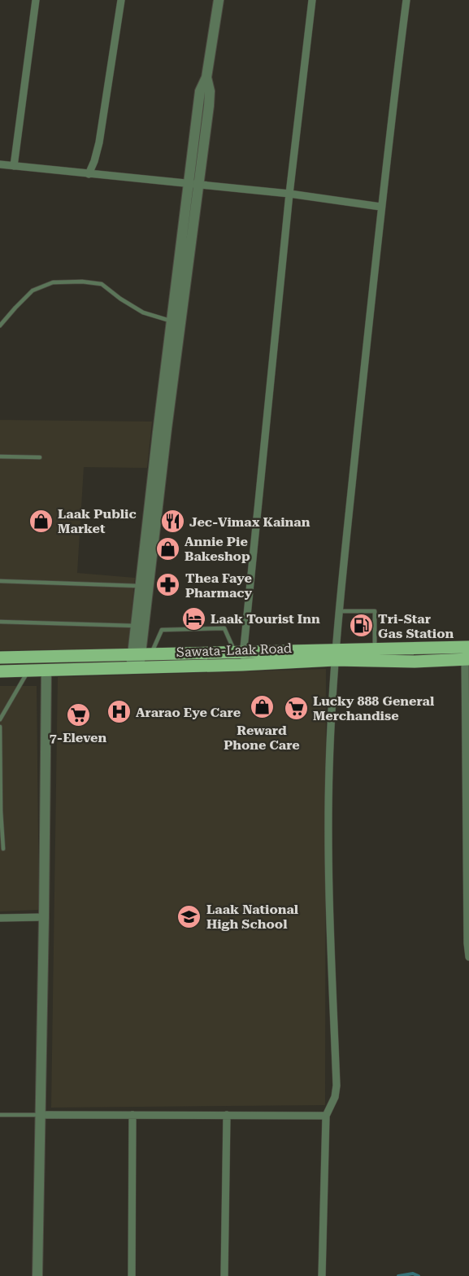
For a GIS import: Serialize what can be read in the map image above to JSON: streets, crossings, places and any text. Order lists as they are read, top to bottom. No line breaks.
{"streets":{"main road":["Sawata-Laak Road"]},"places":{"shop":["Laak Public Market","Annie Pie Bakeshop","Reward Phone Care"],"restaurant":["Jec-Vimax Kainan"],"pharmacy":["Thea Faye Pharmacy"],"hotel":["Laak Tourist Inn"],"fuel station":["Tri-Star Gas Station"],"supermarket":["Lucky 888 General Merchandise","7-Eleven"],"hospital":["Ararao Eye Care"],"school or university":["Laak National High School"]}}
